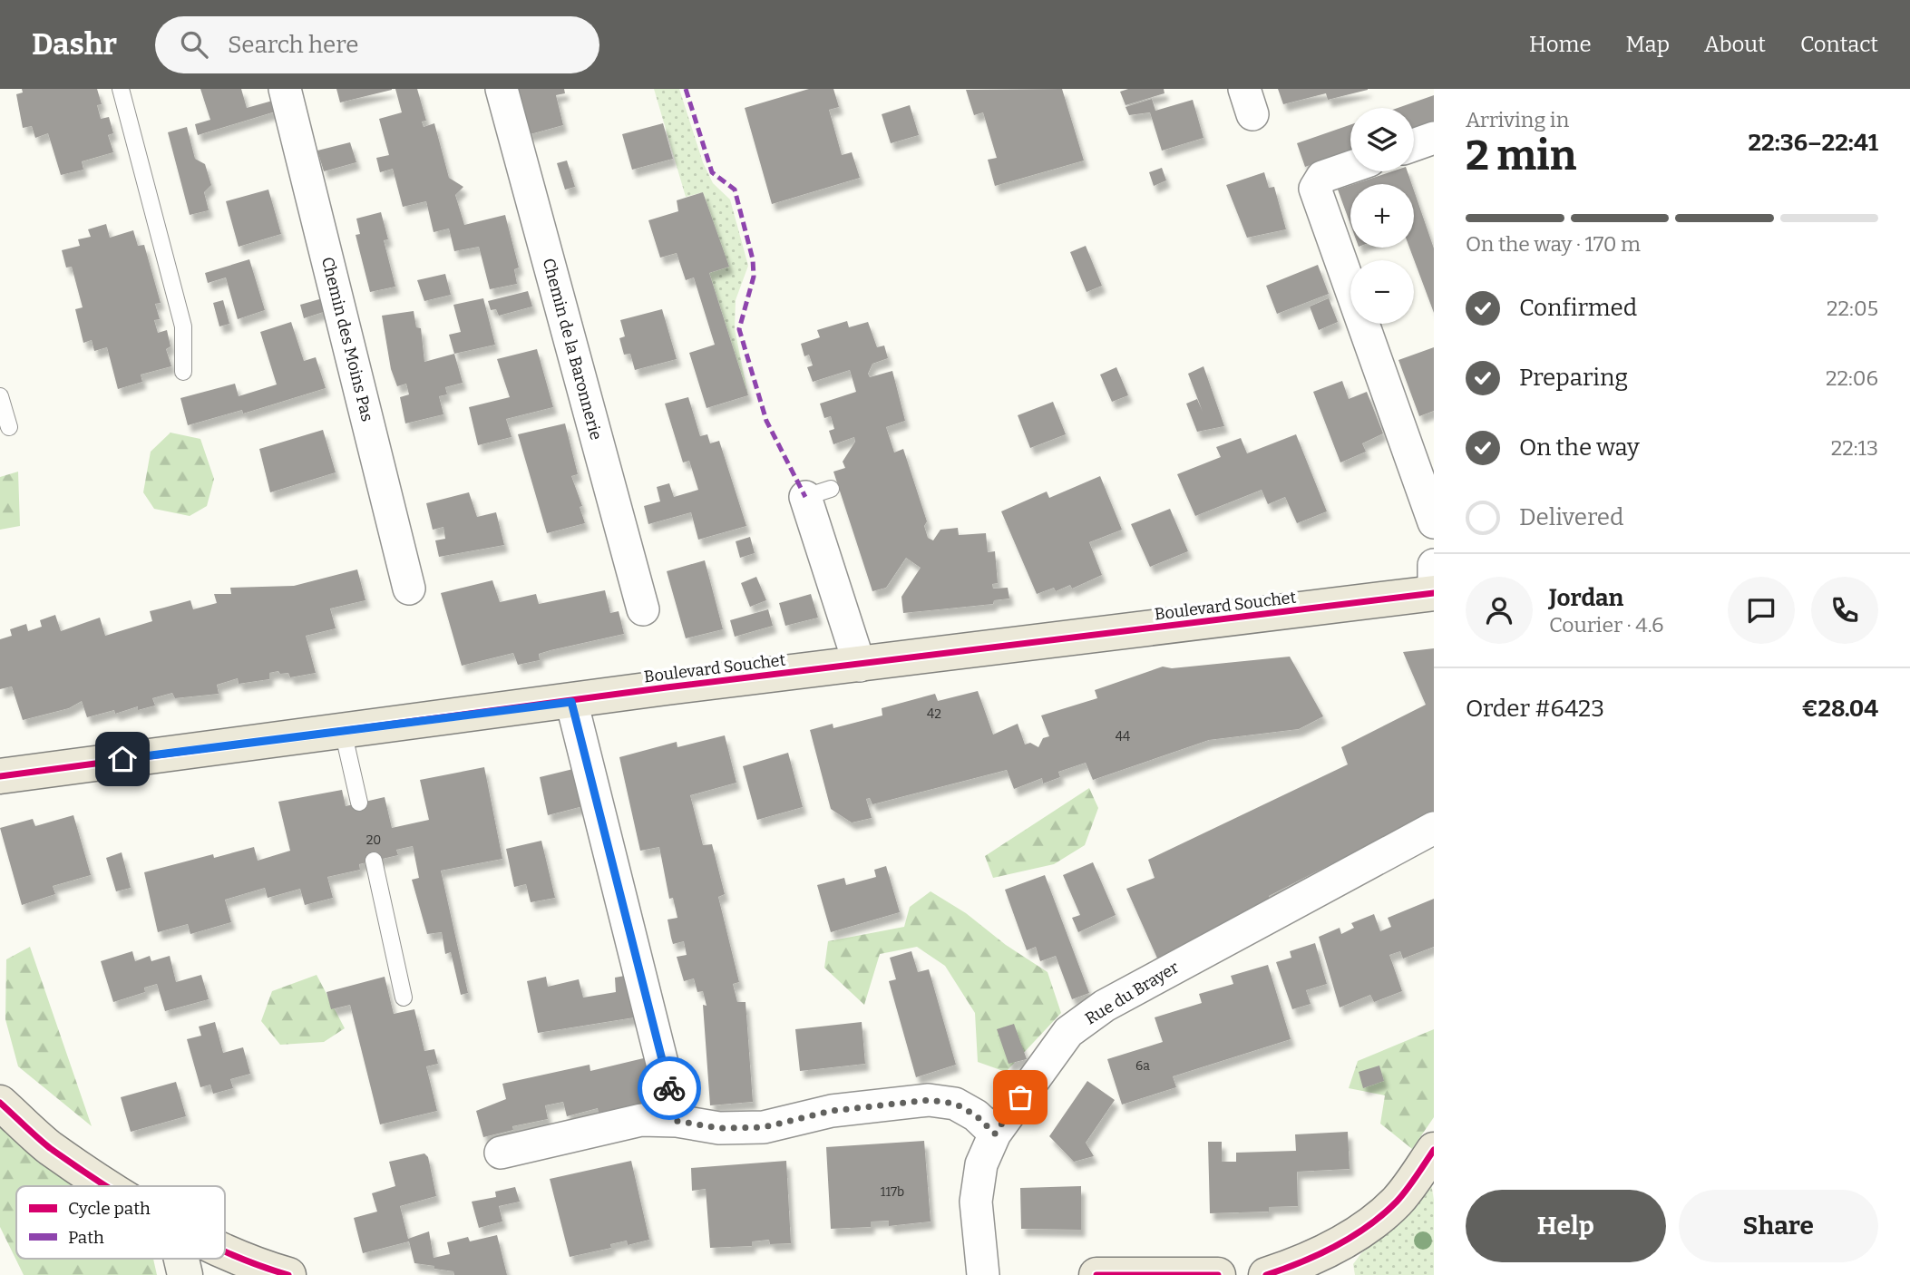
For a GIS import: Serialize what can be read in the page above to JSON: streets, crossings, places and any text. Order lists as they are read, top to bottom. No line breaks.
{"streets":{"main road":["Boulevard Souchet"],"street":["Chemin des Moins Pas","Chemin de la Baronnerie","Rue du Brayer"]},"house_numbers":["42","44","20","6a","117b"],"legend":["Cycle path","Path"],"page":{"header":"Dashr","search":"Search here","nav":["Home","Map","About","Contact"],"heading":["2 min","Arriving in","22:36–22:41"],"panel":["Jordan","Courier · 4.6","Order #6423","€28.04"],"map_buttons":["+","−"],"bar":"On the way · 170 m","list":[["Confirmed","22:05"],["Preparing","22:06"],["On the way","22:13"],"Delivered"],"buttons":["Help","Share"]}}
